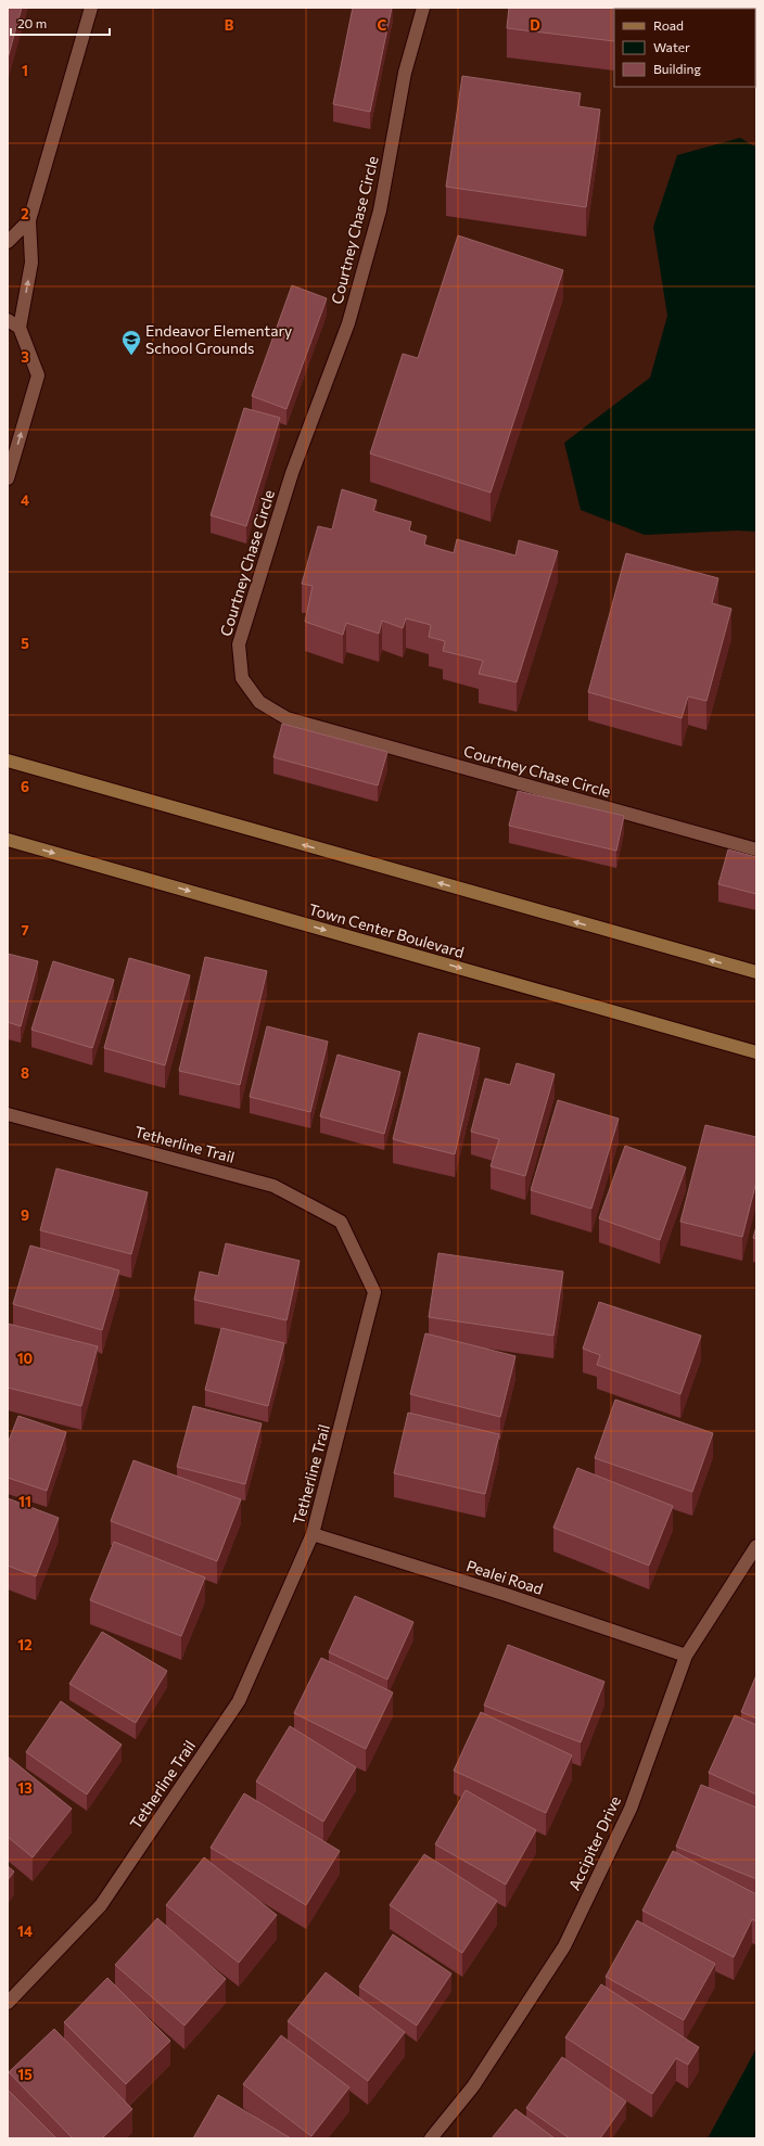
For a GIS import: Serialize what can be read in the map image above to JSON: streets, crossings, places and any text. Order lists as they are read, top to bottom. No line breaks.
{"streets":{"main road":["Town Center Boulevard"],"street":["Courtney Chase Circle","Tetherline Trail","Pealei Road","Accipiter Drive"]},"crossings":[["Tetherline Trail","Pealei Road"],["Pealei Road","Accipiter Drive"]],"places":{"school or university":["Endeavor Elementary School Grounds"]},"legend":["Road","Water","Building"],"scale_bar":"20 m","grid":{"columns":["B","C","D"],"rows":["1","2","3","4","5","6","7","8","9","10","11","12","13","14","15"]}}
